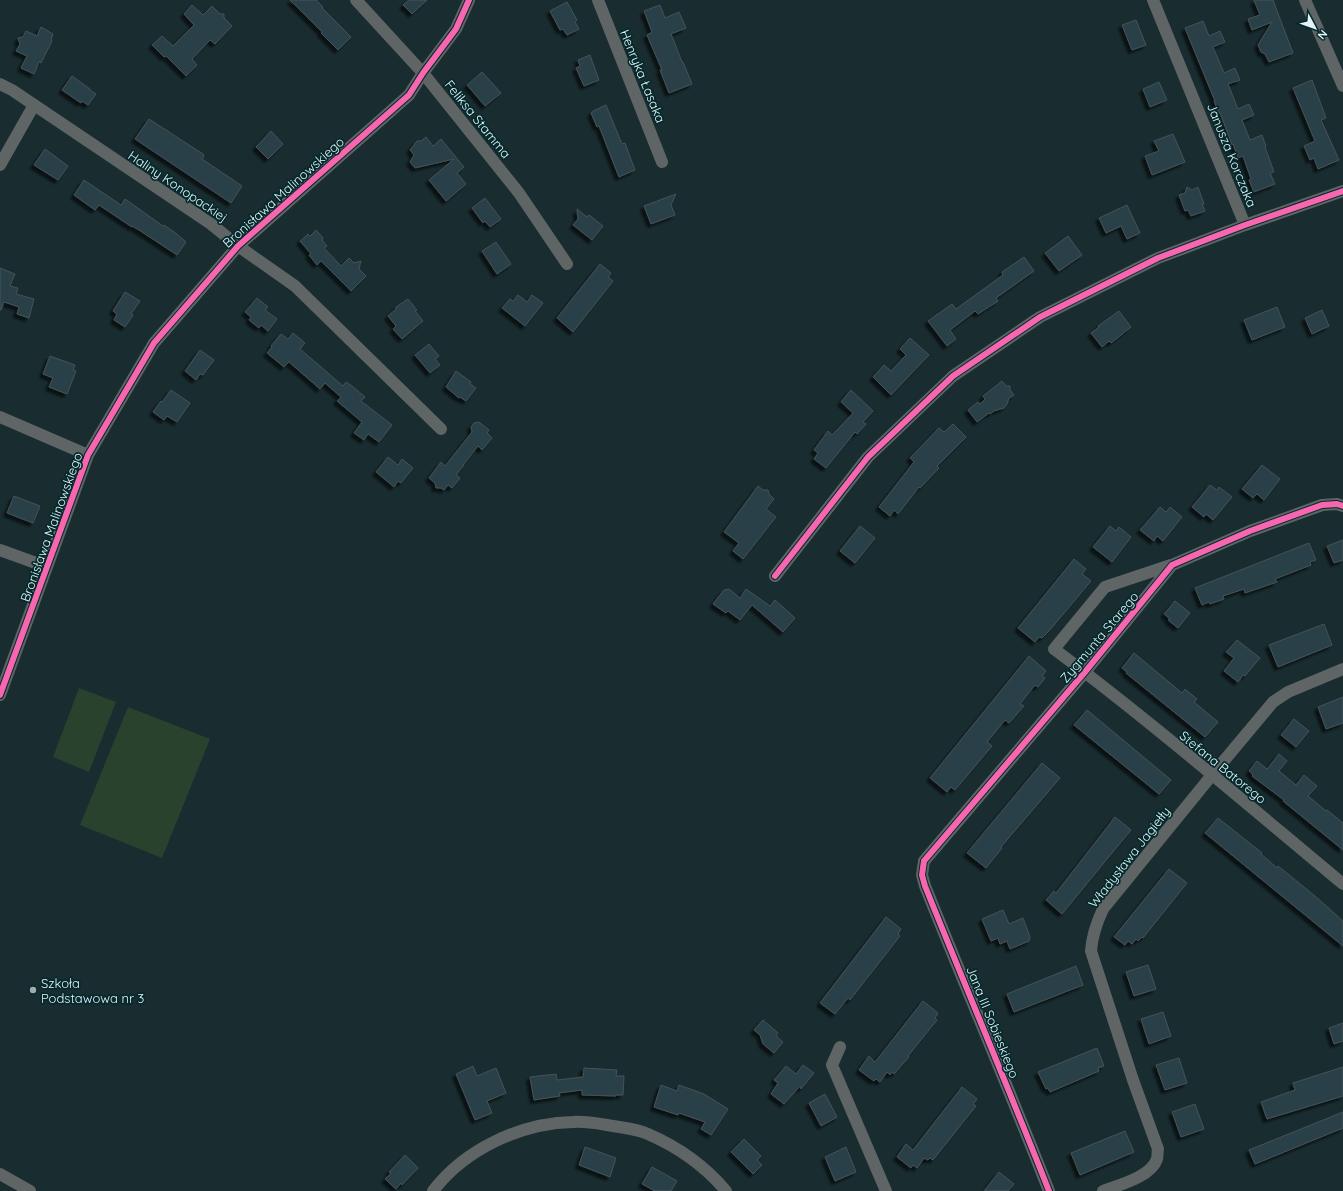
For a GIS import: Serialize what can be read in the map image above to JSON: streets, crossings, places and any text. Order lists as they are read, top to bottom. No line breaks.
{"streets":{"street":["Henryka Łasaka","Feliksa Stamma","Janusza Korczaka","Haliny Konopackiej","Bronisława Malinowskiego","Zygmunta Starego","Stefana Batorego","Władysława Jagiełły","Jana III Sobieskiego"]},"crossings":[["Feliksa Stamma","Bronisława Malinowskiego"],["Haliny Konopackiej","Bronisława Malinowskiego"],["Zygmunta Starego","Stefana Batorego"],["Zygmunta Starego","Jana III Sobieskiego"],["Stefana Batorego","Władysława Jagiełły"]],"places":["Szkoła Podstawowa nr 3"],"north":"bottom right"}
